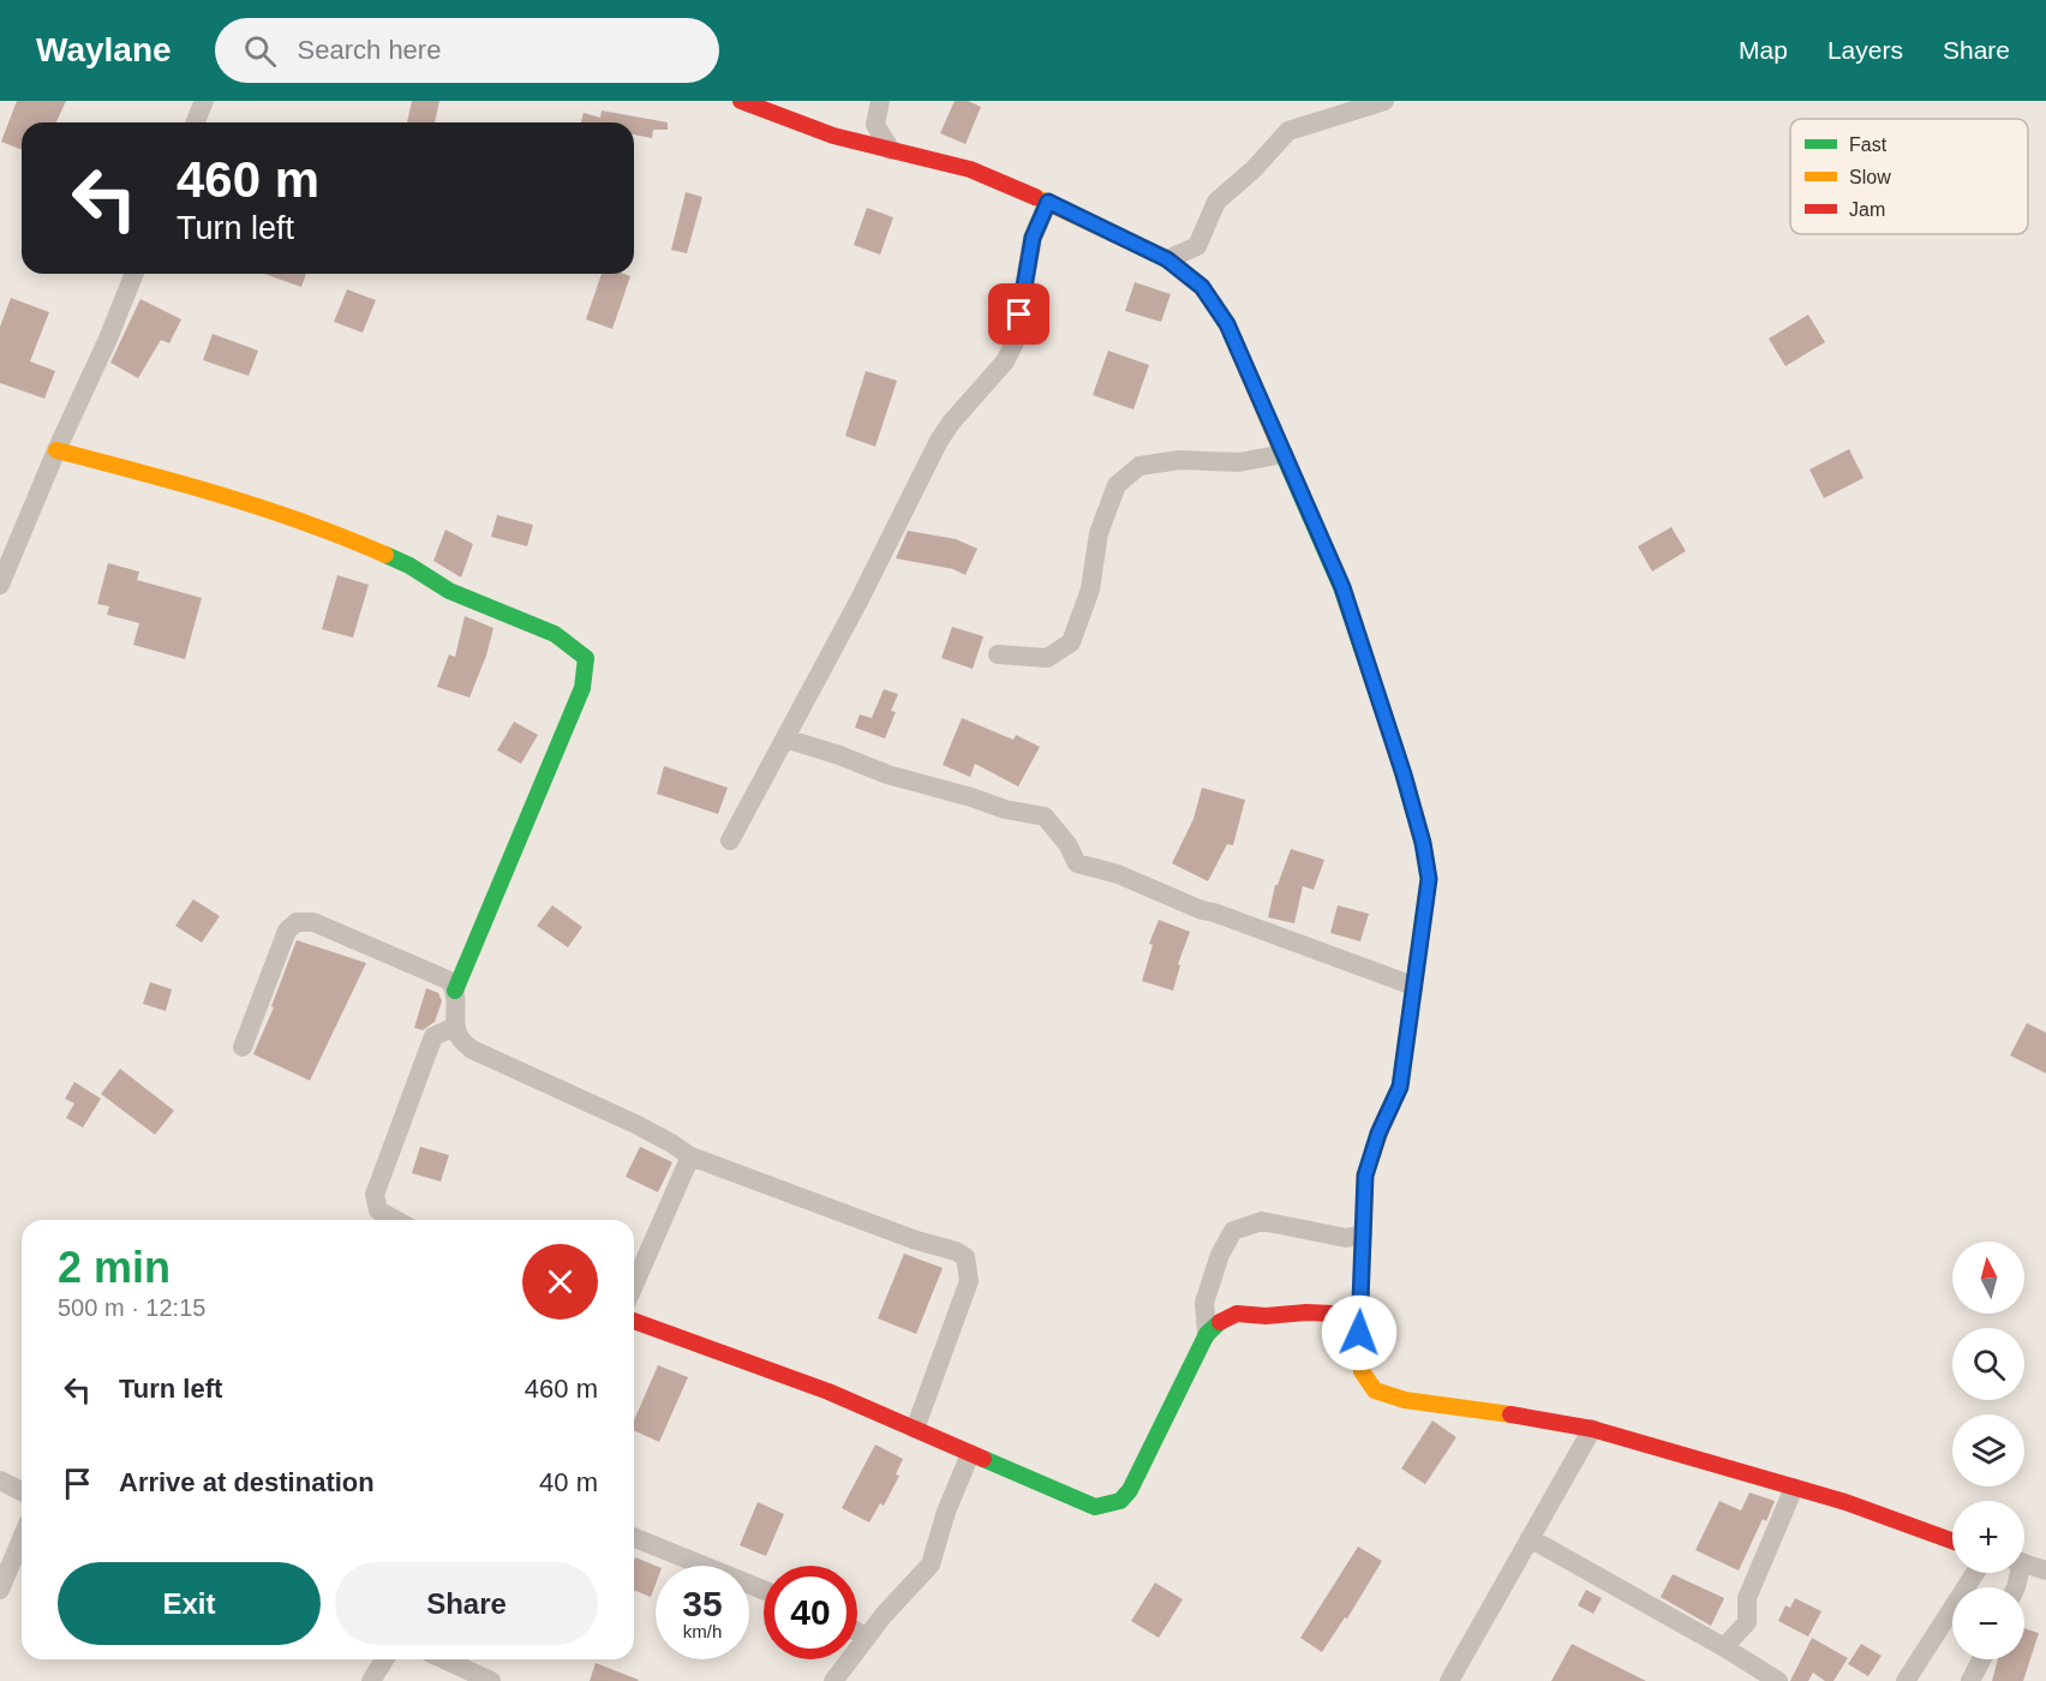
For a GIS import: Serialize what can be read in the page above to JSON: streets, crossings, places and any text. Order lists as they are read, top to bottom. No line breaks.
{"legend":["Fast","Slow","Jam"],"north":"top","page":{"header":"Waylane","search":"Search here","nav":["Map","Layers","Share"],"turn":["460 m","Turn left"],"heading":["2 min","500 m · 12:15"],"map_buttons":["+","−"],"list":[{"name":"Turn left","value":"460 m"},{"name":"Arrive at destination","value":"40 m"}],"buttons":["Exit","Share"],"speed":"35 km/h","limit":"40"}}
